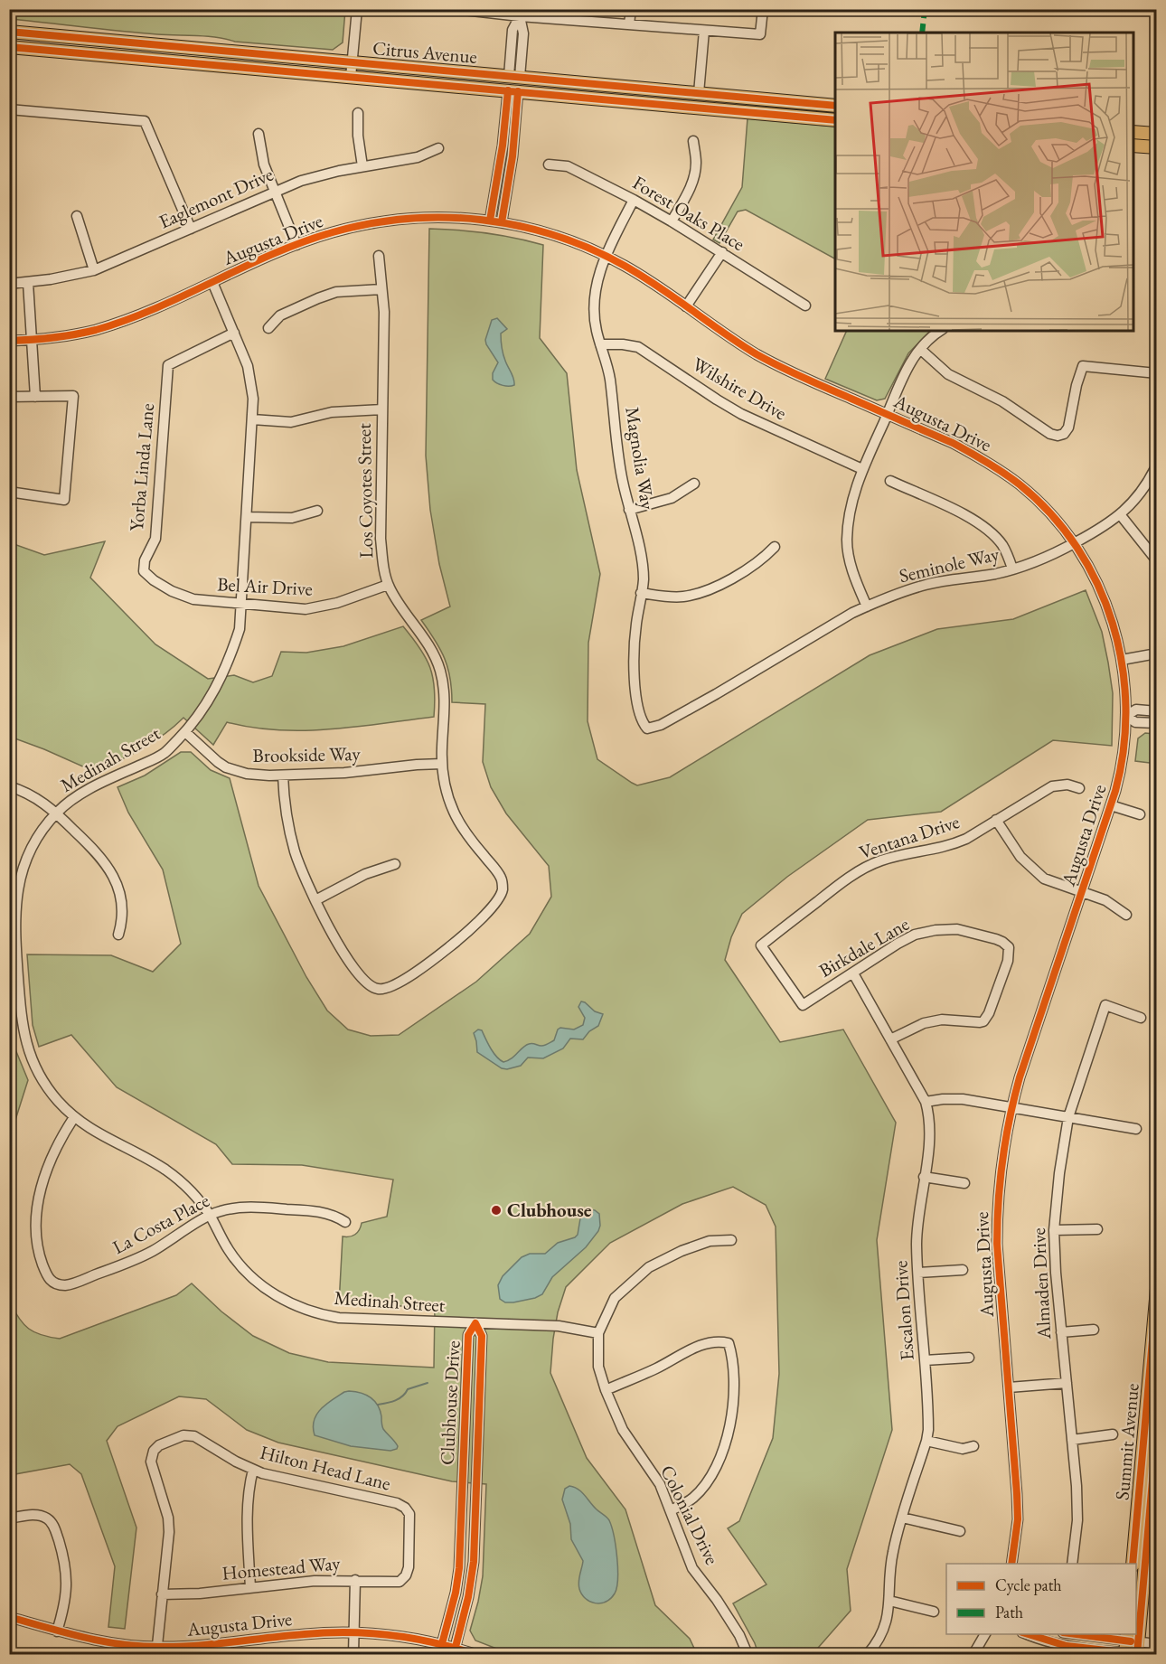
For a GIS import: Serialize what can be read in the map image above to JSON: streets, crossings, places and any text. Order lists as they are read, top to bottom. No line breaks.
{"streets":{"main road":["Citrus Avenue","Summit Avenue"],"street":["Eaglemont Drive","Forest Oaks Place","Augusta Drive","Wilshire Drive","Magnolia Way","Yorba Linda Lane","Los Coyotes Street","Seminole Way","Bel Air Drive","Brookside Way","Medinah Street","Ventana Drive","Birkdale Lane","La Costa Place","Almaden Drive","Escalon Drive","Clubhouse Drive","Hilton Head Lane","Colonial Drive","Homestead Way"]},"crossings":[["Forest Oaks Place","Magnolia Way"],["Augusta Drive","Magnolia Way"],["Augusta Drive","Seminole Way"],["Augusta Drive","Medinah Street"],["Augusta Drive","Clubhouse Drive"],["Wilshire Drive","Magnolia Way"],["Magnolia Way","Seminole Way"],["Yorba Linda Lane","Bel Air Drive"],["Yorba Linda Lane","Medinah Street"],["Los Coyotes Street","Bel Air Drive"],["Los Coyotes Street","Brookside Way"],["Bel Air Drive","Medinah Street"],["Brookside Way","Medinah Street"],["Medinah Street","La Costa Place"],["Medinah Street","Clubhouse Drive"],["Medinah Street","Colonial Drive"],["Ventana Drive","Birkdale Lane"],["Birkdale Lane","Escalon Drive"],["Hilton Head Lane","Homestead Way"]],"places":["Clubhouse"],"legend":["Cycle path","Path"]}
